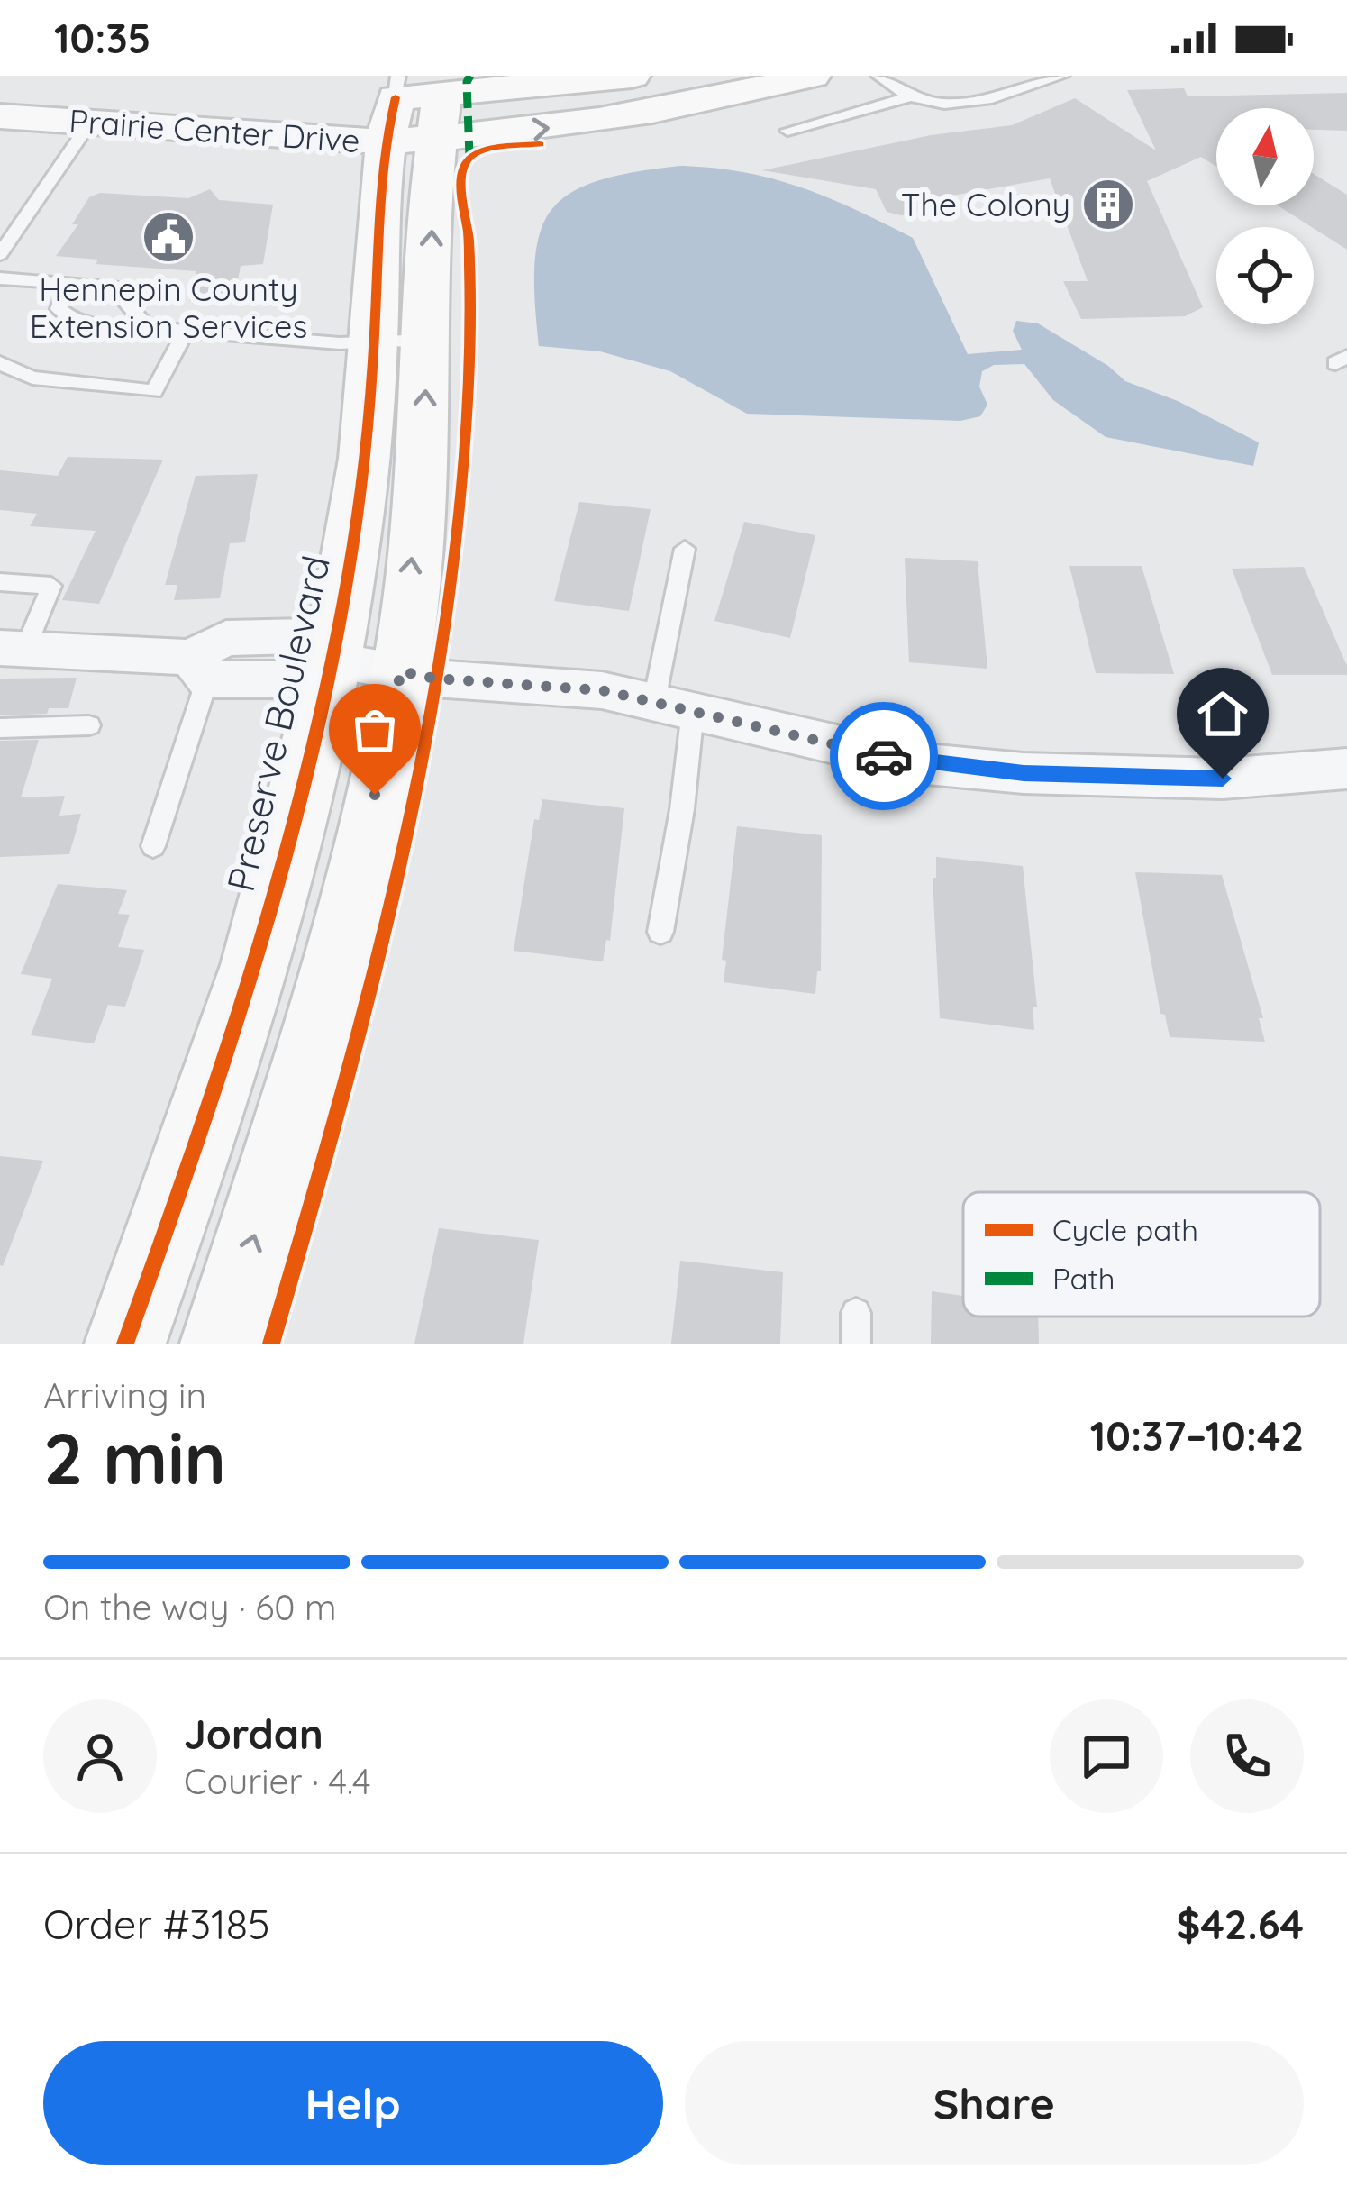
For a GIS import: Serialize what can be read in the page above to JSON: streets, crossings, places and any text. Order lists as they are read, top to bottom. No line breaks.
{"streets":{"street":["Prairie Center Drive","Preserve Boulevard"]},"crossings":[["Prairie Center Drive","Preserve Boulevard"]],"places":{"building":["The Colony"],"public building":["Hennepin County Extension Services"]},"legend":["Cycle path","Path"],"north":"top","page":{"status":"10:35","heading":["2 min","Arriving in","10:37–10:42"],"panel":["Jordan","Courier · 4.4","Order #3185","$42.64"],"bar":"On the way · 60 m","buttons":["Help","Share"]}}
